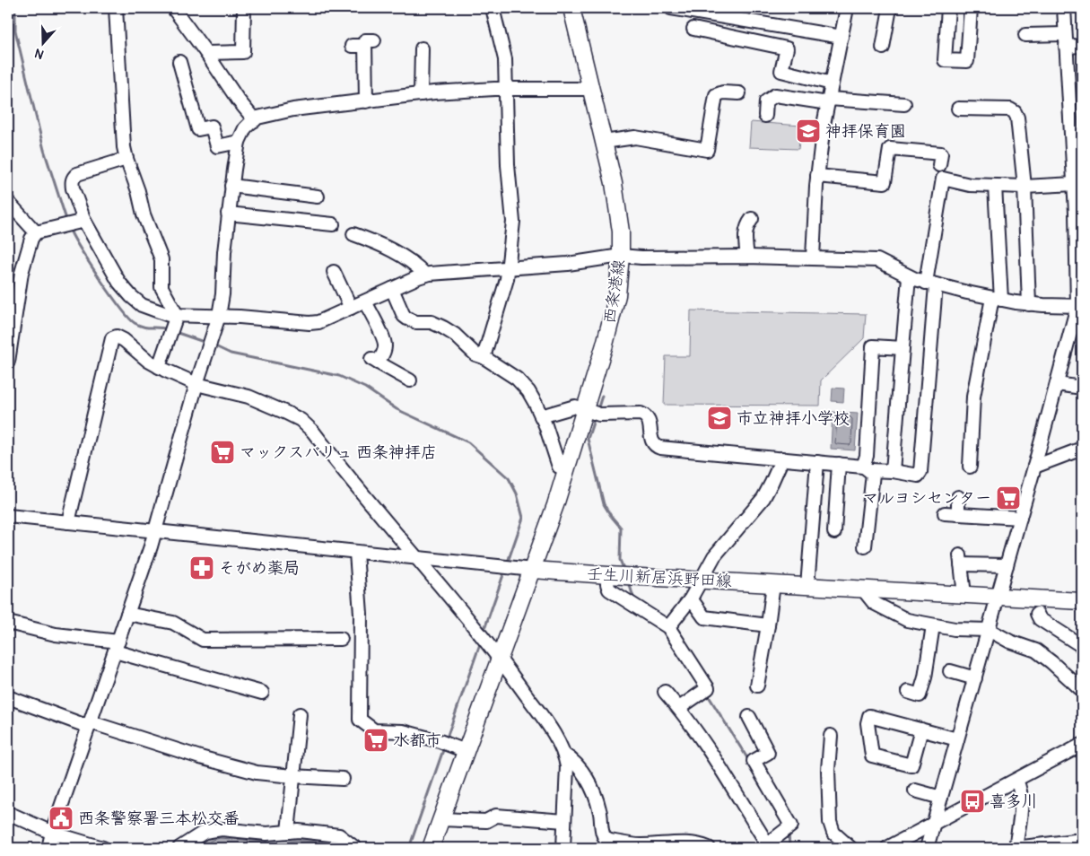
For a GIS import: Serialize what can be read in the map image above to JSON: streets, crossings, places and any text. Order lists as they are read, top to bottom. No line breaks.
{"streets":{"main road":["西条港線","壬生川新居浜野田線"]},"crossings":[["西条港線","壬生川新居浜野田線"]],"places":{"school or university":["神拝保育園","市立神拝小学校"],"supermarket":["マックスバリュ 西条神拝店","マルヨシセンター","水都市"],"pharmacy":["そがめ薬局"],"bus stop":["喜多川"],"public building":["西条警察署三本松交番"]},"north":"bottom"}
